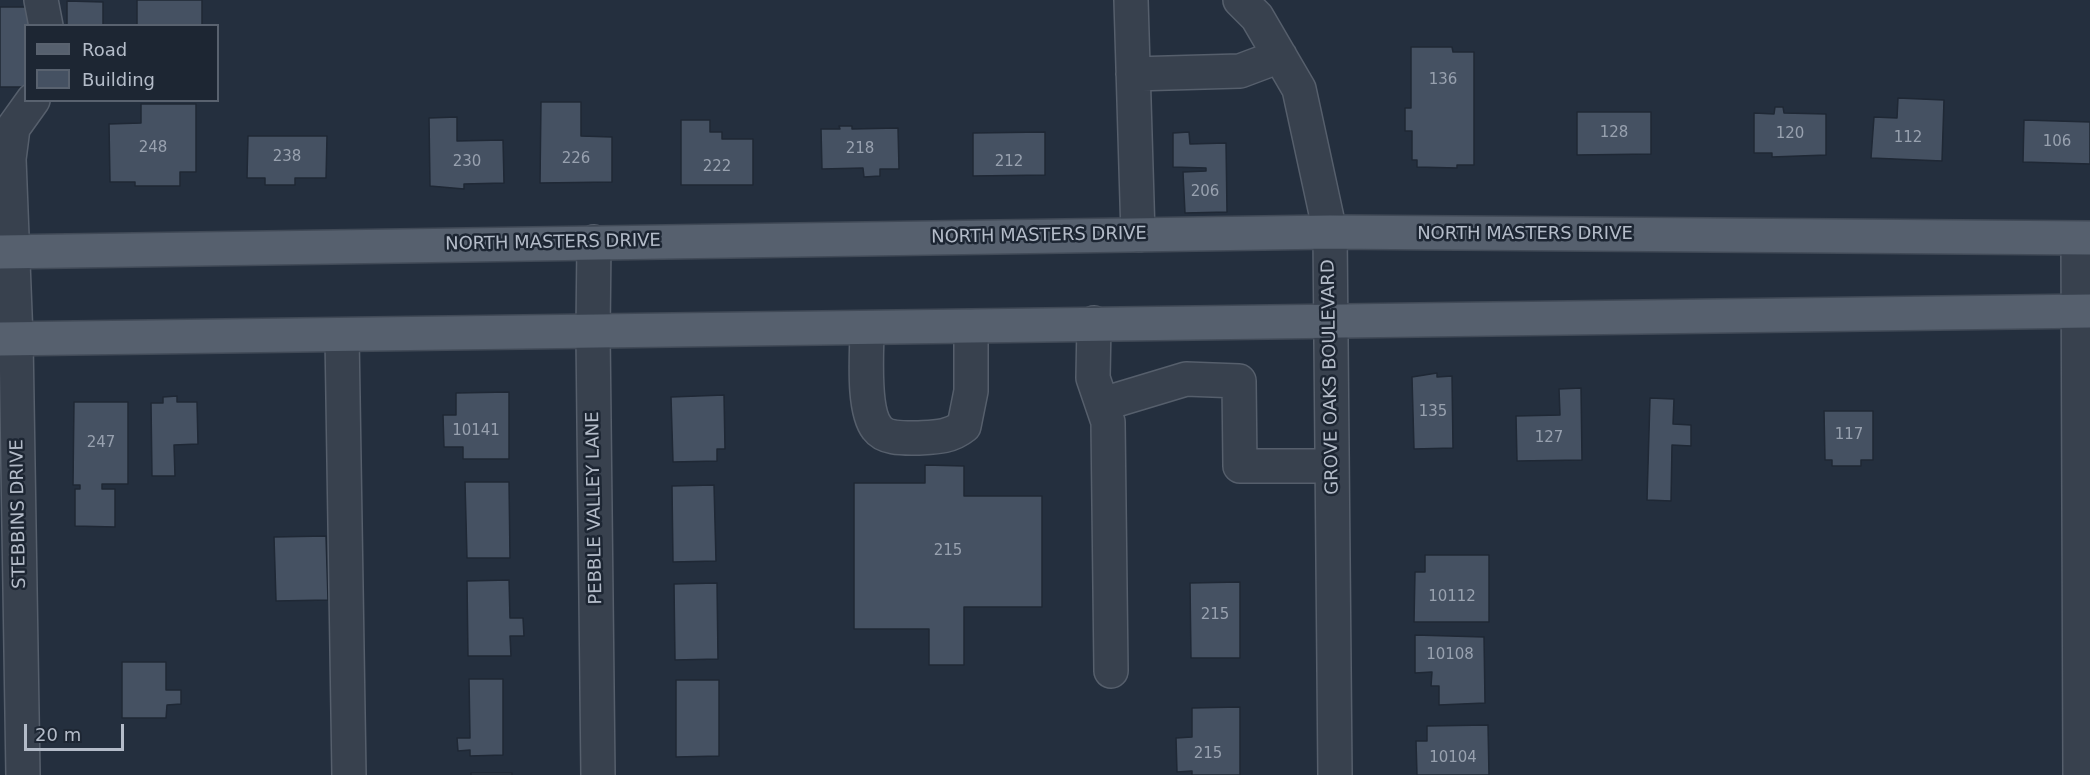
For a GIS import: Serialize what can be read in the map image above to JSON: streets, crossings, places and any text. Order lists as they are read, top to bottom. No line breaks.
{"streets":{"main road":["NORTH MASTERS DRIVE"],"street":["GROVE OAKS BOULEVARD","PEBBLE VALLEY LANE","STEBBINS DRIVE"]},"crossings":[["NORTH MASTERS DRIVE","GROVE OAKS BOULEVARD"],["NORTH MASTERS DRIVE","PEBBLE VALLEY LANE"],["NORTH MASTERS DRIVE","STEBBINS DRIVE"]],"house_numbers":["136","128","120","112","106","248","218","238","226","230","212","222","206","135","10141","117","127","247","215","10112","215","10108","215","10104"],"legend":["Road","Building"],"scale_bar":"20 m"}
